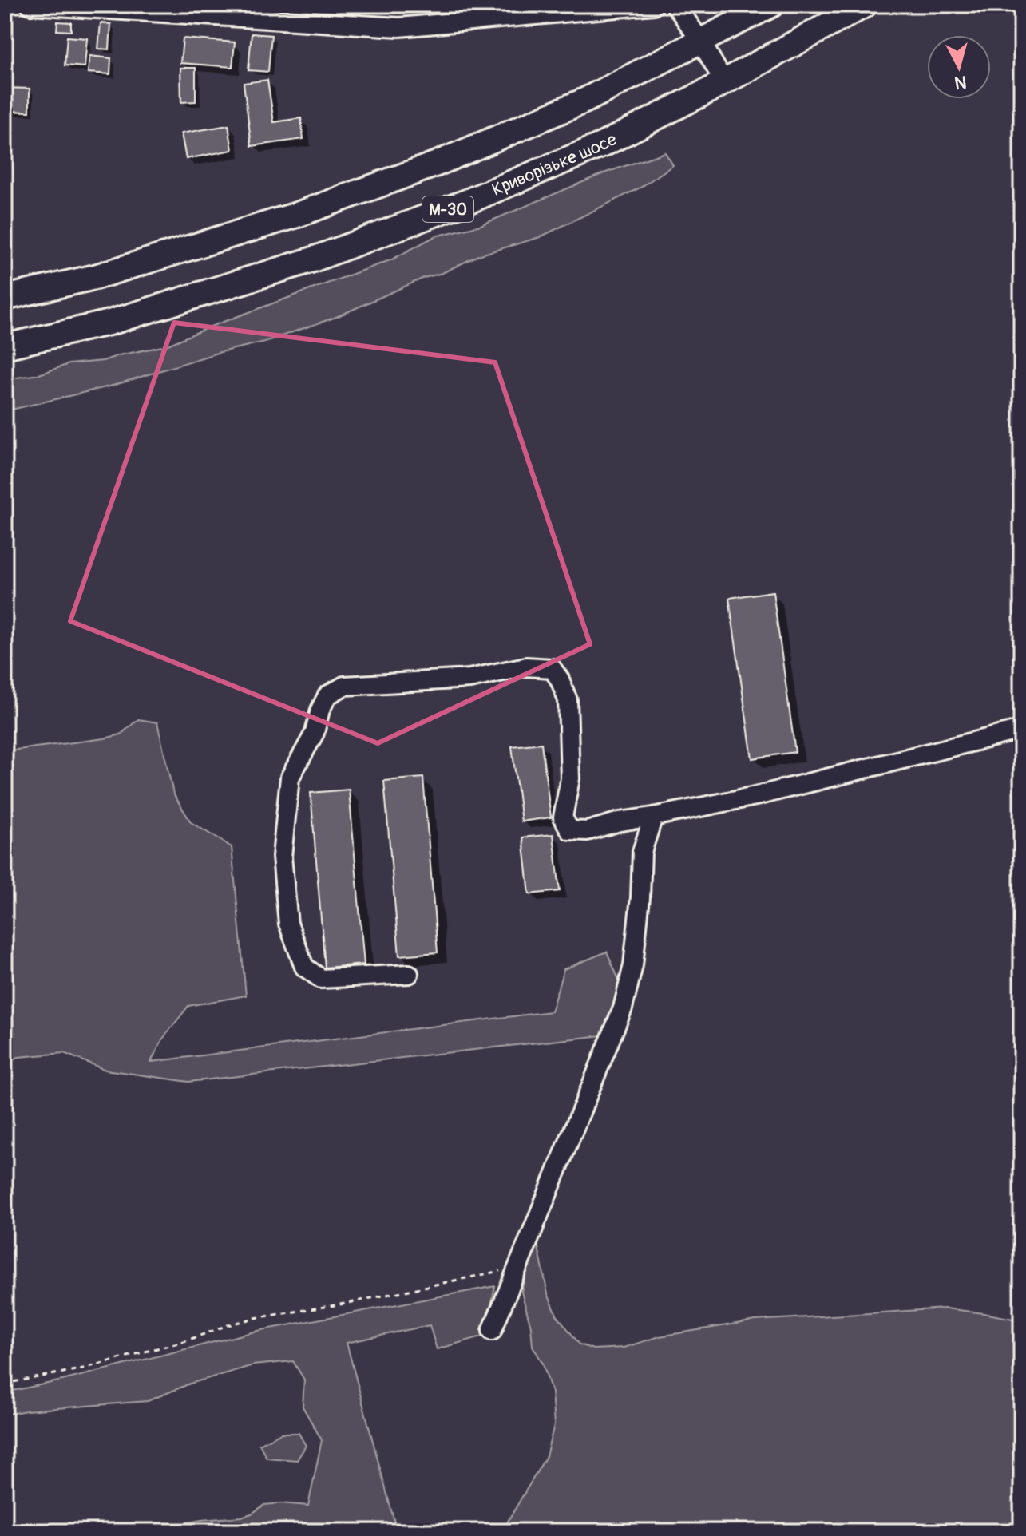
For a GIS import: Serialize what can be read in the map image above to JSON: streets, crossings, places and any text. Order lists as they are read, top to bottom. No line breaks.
{"streets":{"highway":["Криворізьке шосе","М-30"]},"north":"bottom"}
